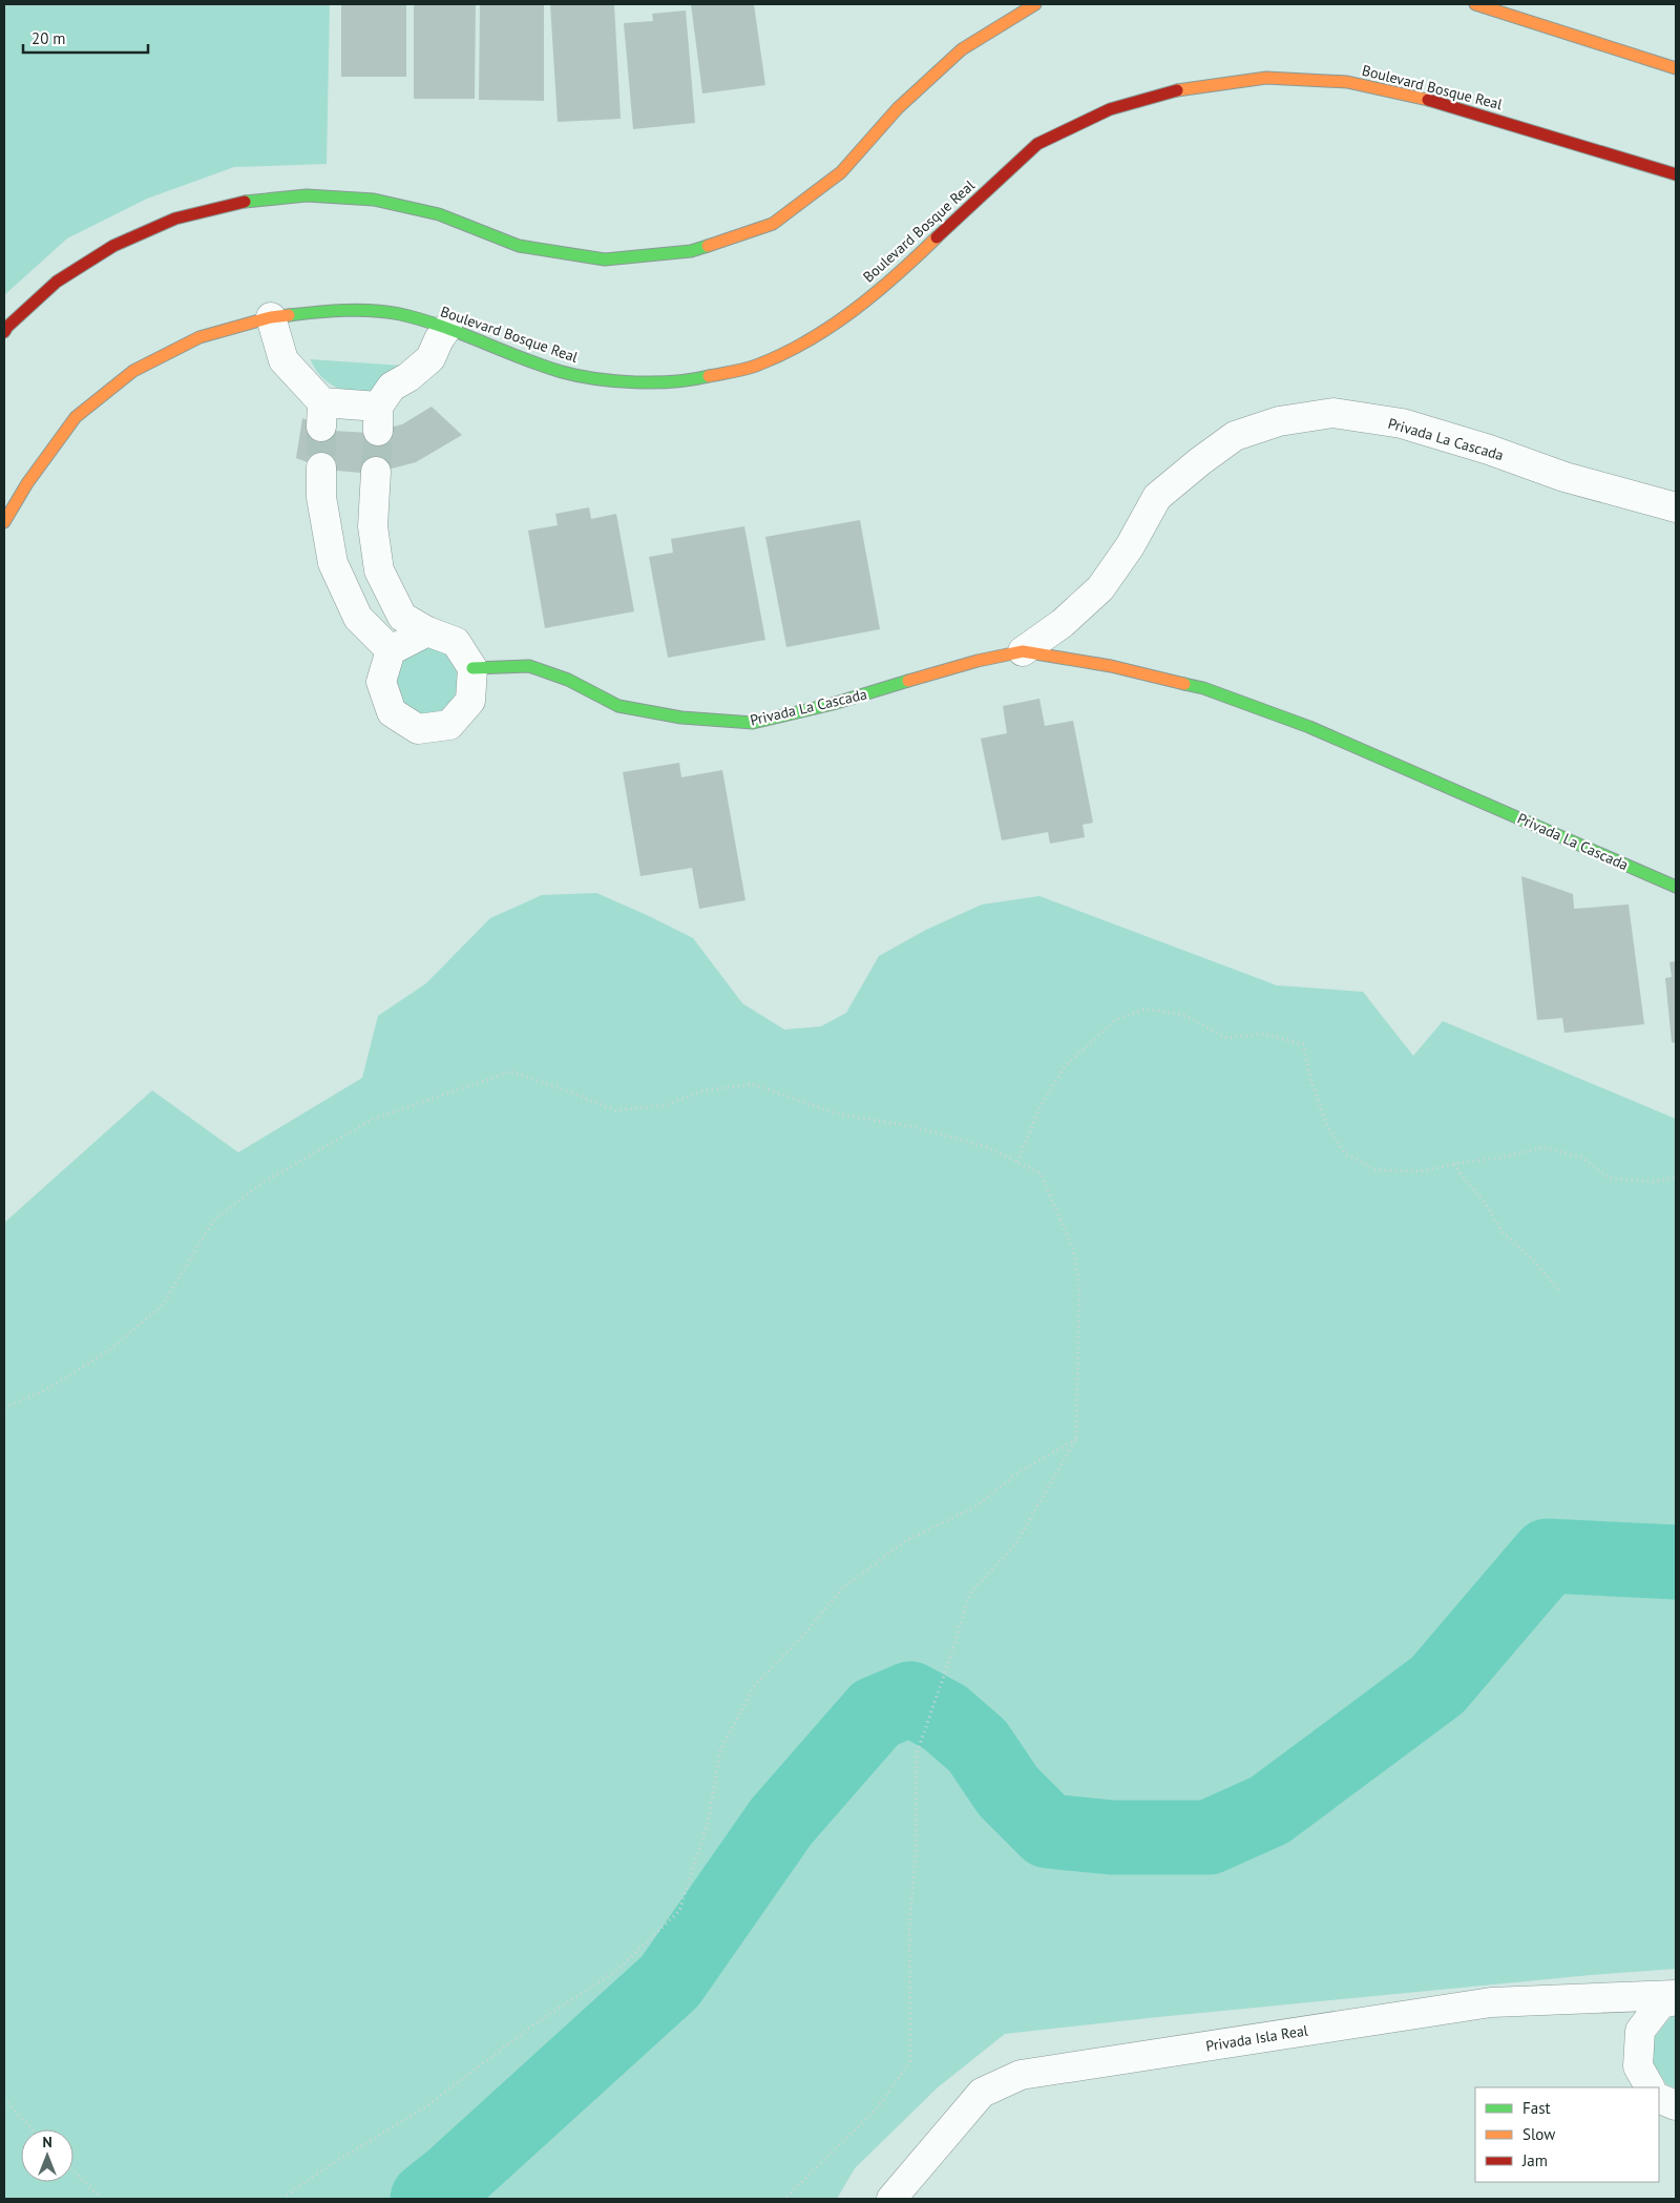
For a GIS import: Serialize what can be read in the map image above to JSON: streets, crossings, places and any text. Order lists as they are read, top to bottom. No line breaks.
{"streets":{"main road":["Boulevard Bosque Real","Privada La Cascada"],"street":["Privada Isla Real"]},"legend":["Fast","Slow","Jam"],"scale_bar":"20 m","north":"top"}
